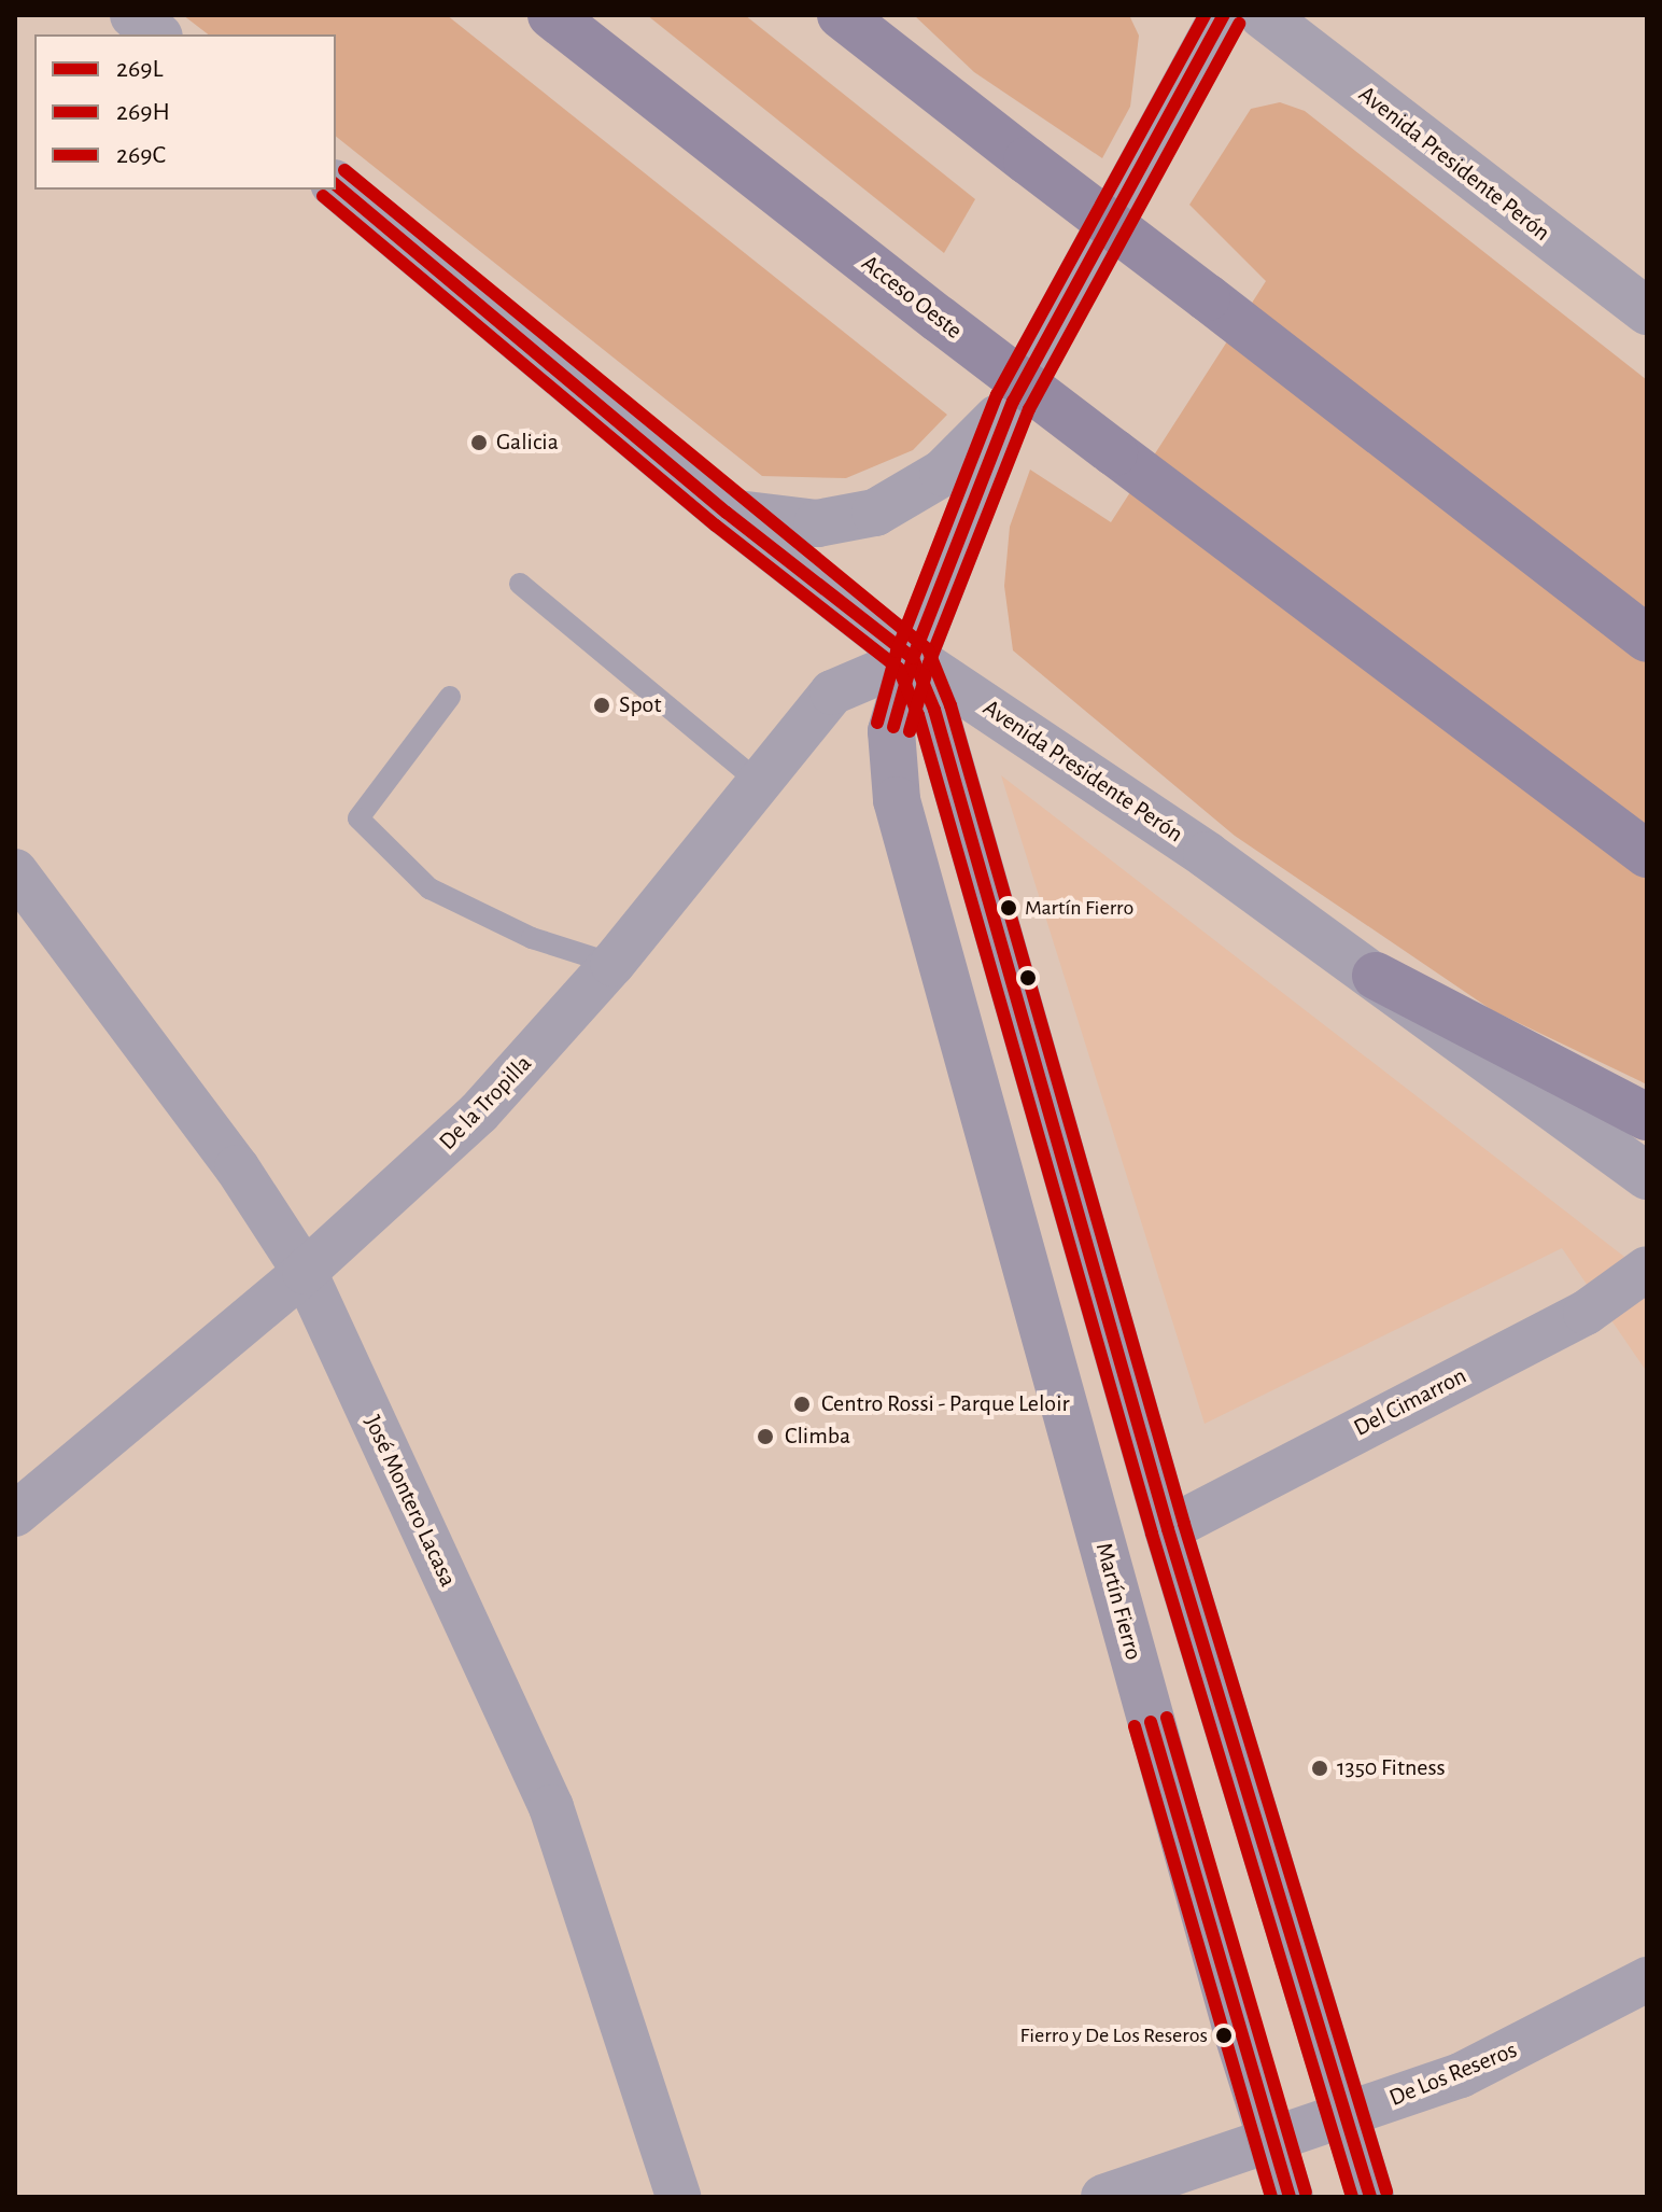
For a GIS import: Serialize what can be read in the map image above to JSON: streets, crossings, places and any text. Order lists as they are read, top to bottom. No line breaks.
{"streets":{"highway":["Acceso Oeste"],"main road":["Martín Fierro"],"street":["Avenida Presidente Perón","De la Tropilla","Del Cimarron","José Montero Lacasa","De Los Reseros"]},"crossings":[["Avenida Presidente Perón","De la Tropilla"],["Avenida Presidente Perón","Martín Fierro"],["De la Tropilla","José Montero Lacasa"],["De la Tropilla","Martín Fierro"],["Martín Fierro","De Los Reseros"]],"places":["Galicia","Spot","Martín Fierro","Centro Rossi - Parque Leloir","Climba","1350 Fitness","Fierro y De Los Reseros"],"lines":["transit line 269L","transit line 269C","transit line 269H"],"legend":["269L","269H","269C"]}
